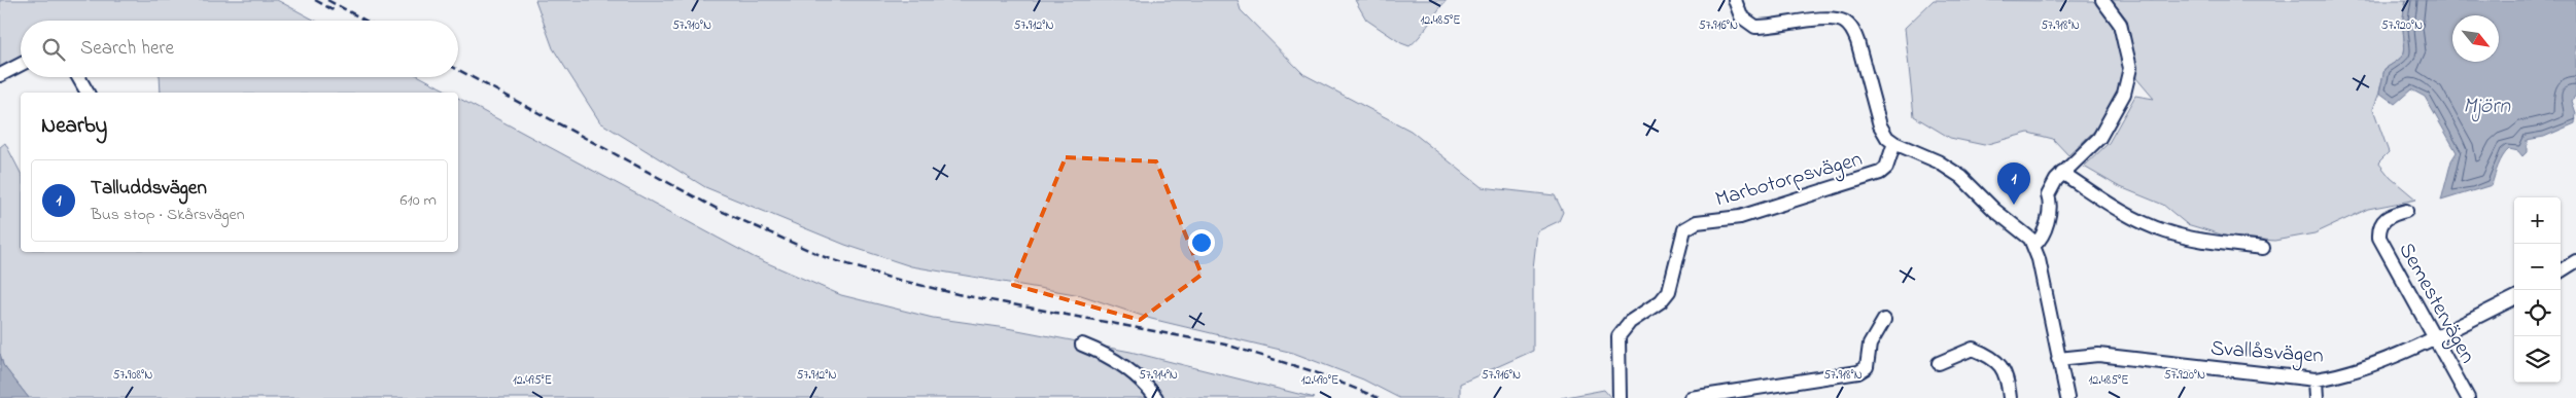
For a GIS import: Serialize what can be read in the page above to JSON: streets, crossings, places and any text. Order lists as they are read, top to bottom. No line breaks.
{"streets":{"street":["Marbotorpsvägen","Semestervägen","Svallåsvägen"]},"crossings":[["Semestervägen","Svallåsvägen"]],"water":["Mjörn"],"north":"bottom right","page":{"search":"Search here","heading":"Nearby","list":[{"mark":"1","name":"Talluddsvägen","note":"Bus stop · Skårsvägen","value":"610 m"}],"pins":"1","map_buttons":["+","−"]},"coordinates":["12.485°E","57.916°N","57.918°N","57.920°N","57.910°N","57.912°N","57.908°N","57.914°N","12.495°E","12.490°E"]}
